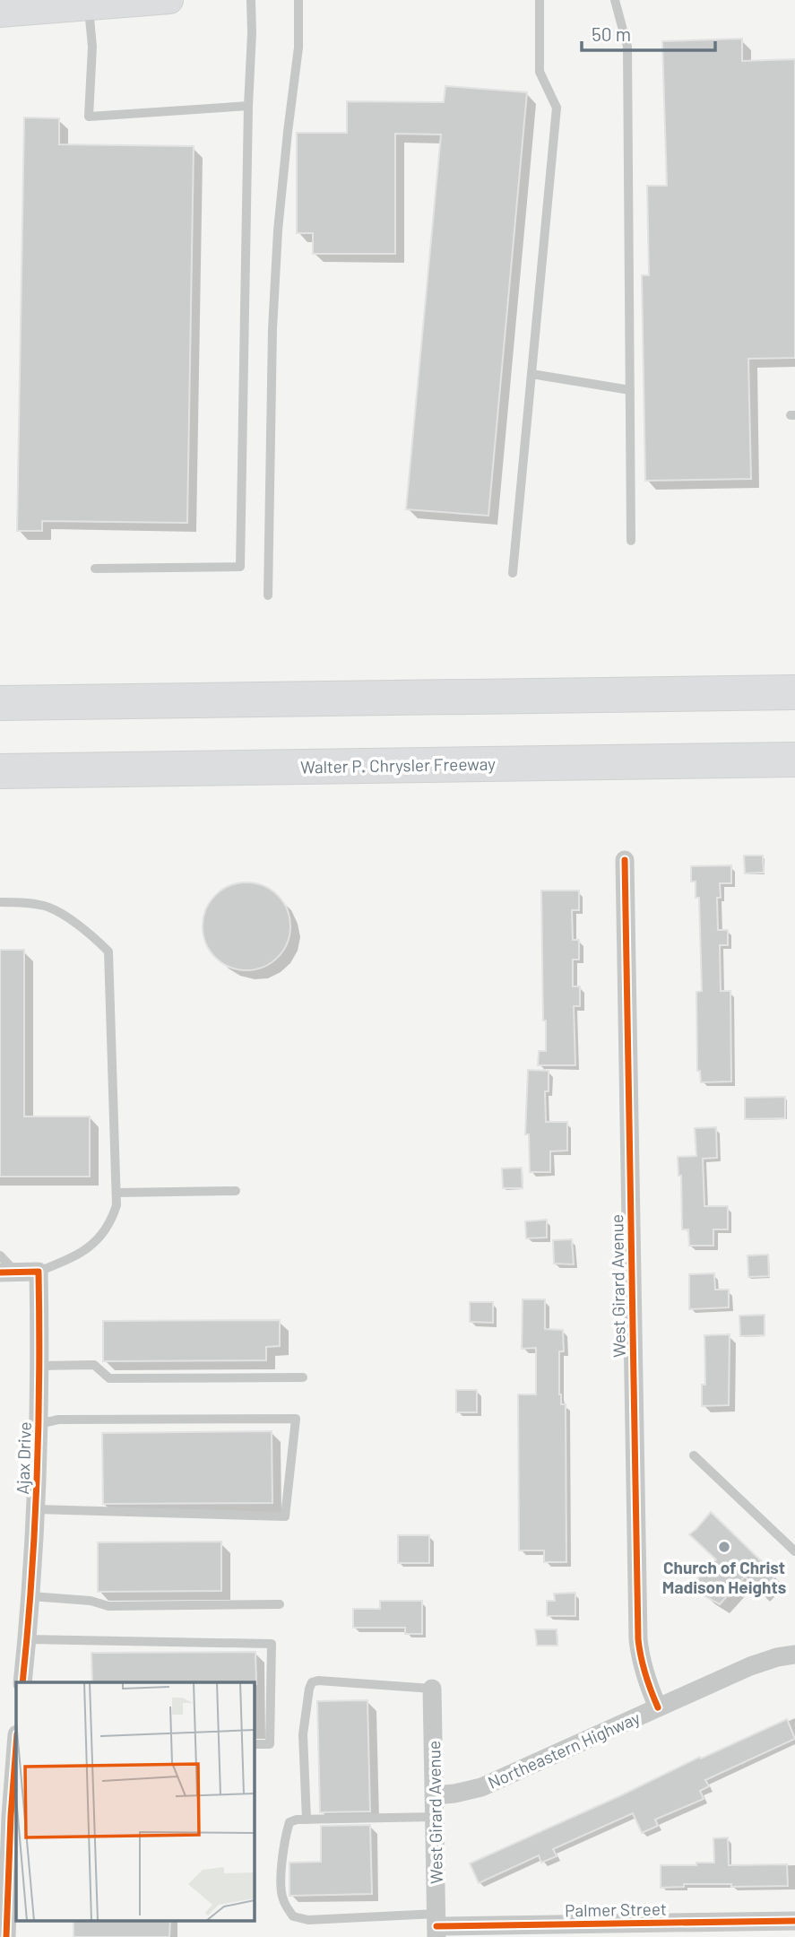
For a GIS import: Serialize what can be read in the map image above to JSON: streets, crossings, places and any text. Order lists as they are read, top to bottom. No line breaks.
{"streets":{"highway":["Walter P. Chrysler Freeway"],"street":["West Girard Avenue","Ajax Drive","Northeastern Highway","Palmer Street"]},"crossings":[["West Girard Avenue","Northeastern Highway"],["West Girard Avenue","Palmer Street"]],"places":["Church of Christ Madison Heights"],"scale_bar":"50 m"}
